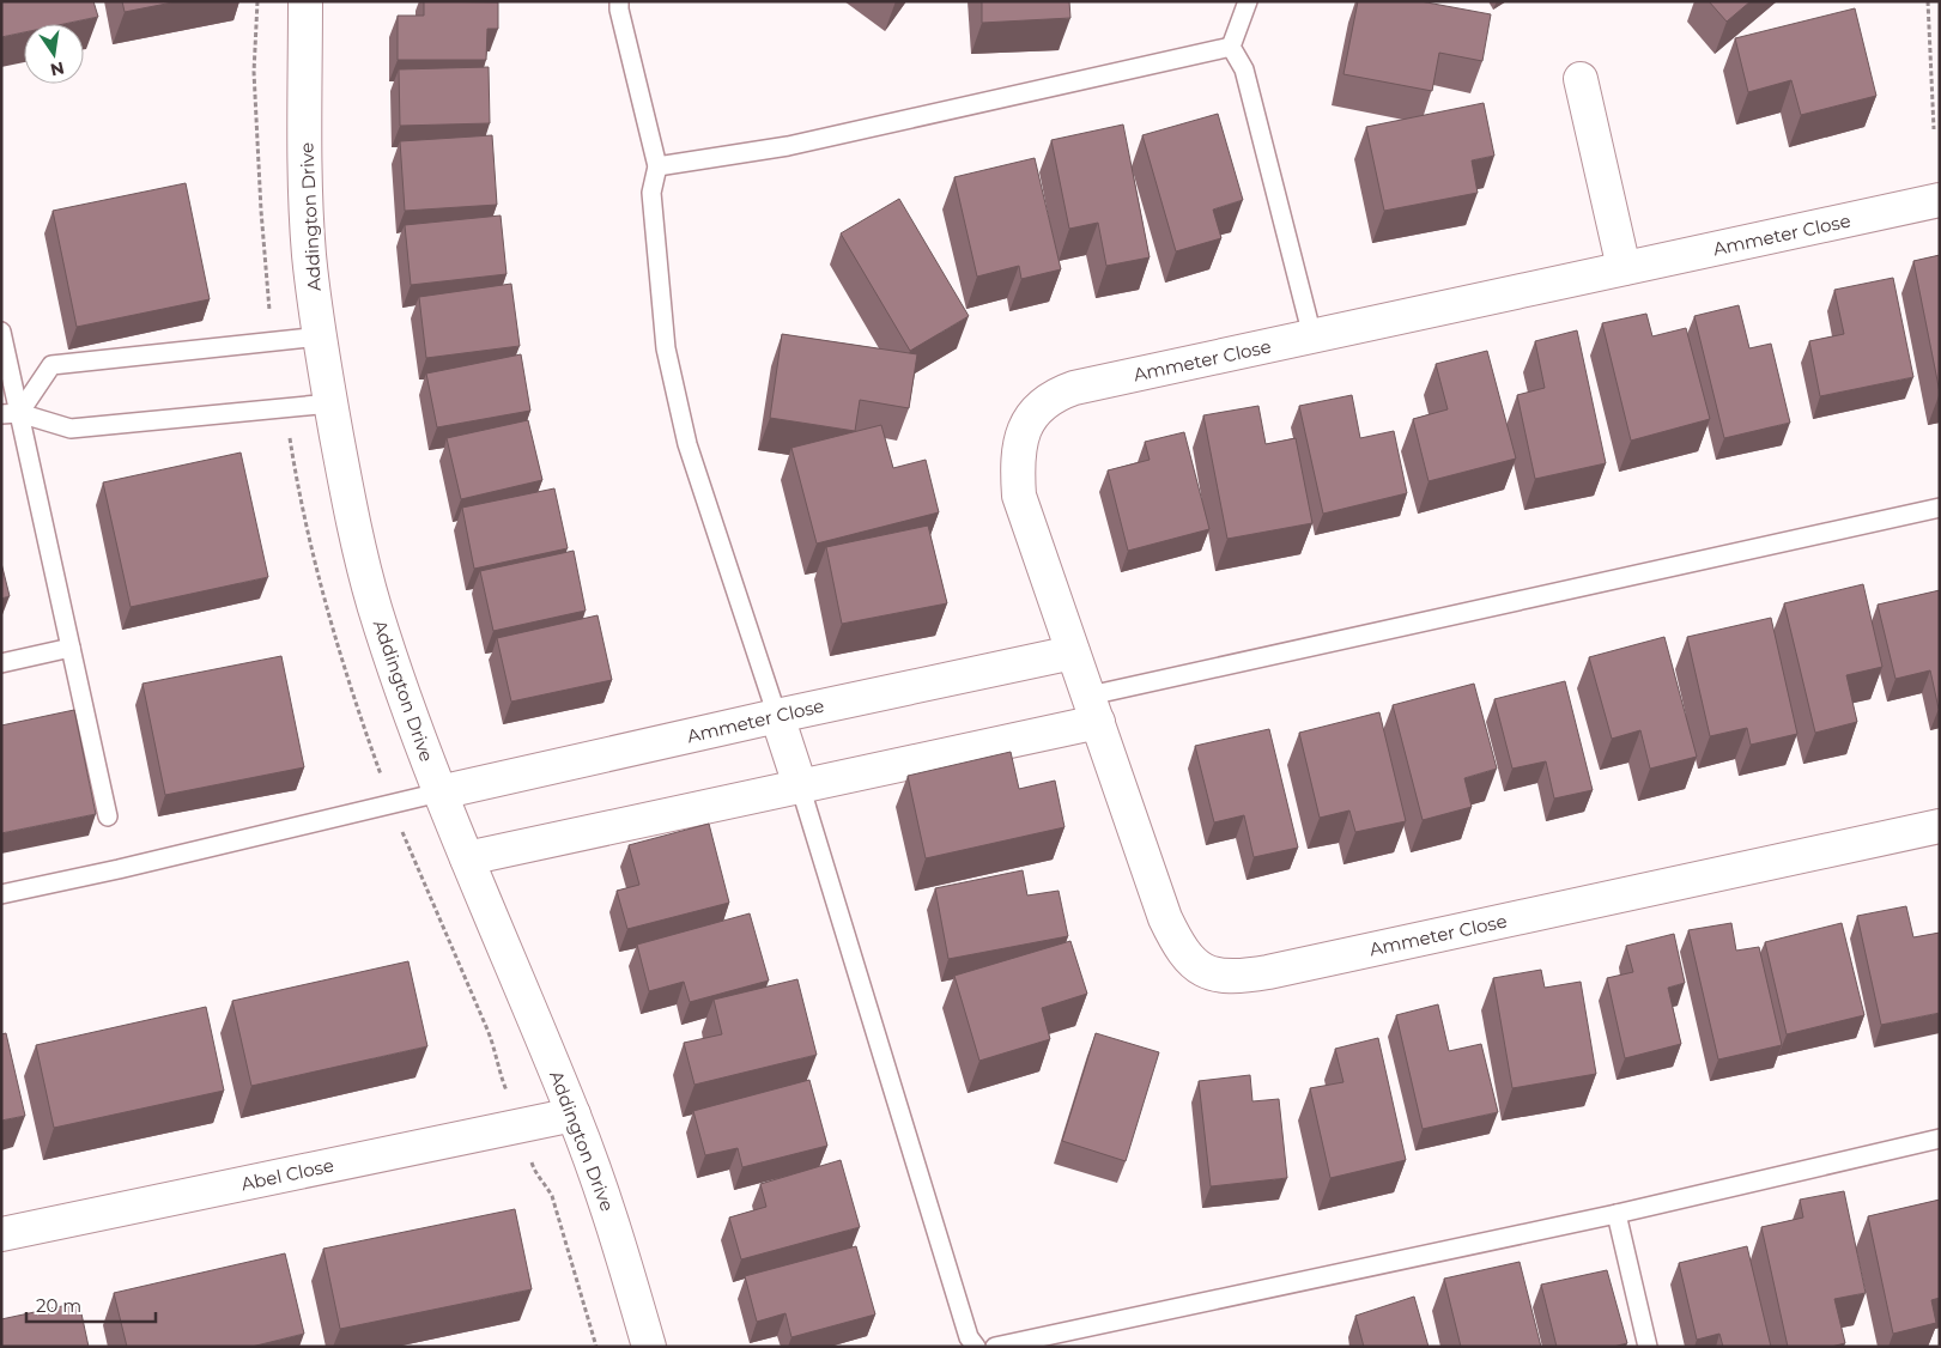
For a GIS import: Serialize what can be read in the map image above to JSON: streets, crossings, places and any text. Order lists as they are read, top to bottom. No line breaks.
{"streets":{"street":["Addington Drive","Ammeter Close","Abel Close"]},"crossings":[["Addington Drive","Ammeter Close"],["Addington Drive","Abel Close"]],"scale_bar":"20 m","north":"bottom"}
